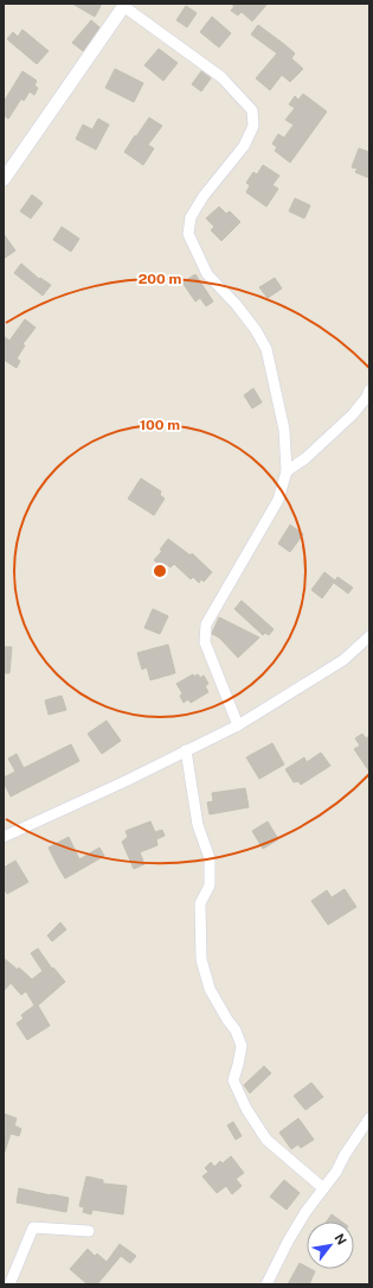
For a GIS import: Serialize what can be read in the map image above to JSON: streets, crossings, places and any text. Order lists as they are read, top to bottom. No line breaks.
{"north":"top right","rings":["200 m","100 m"]}
